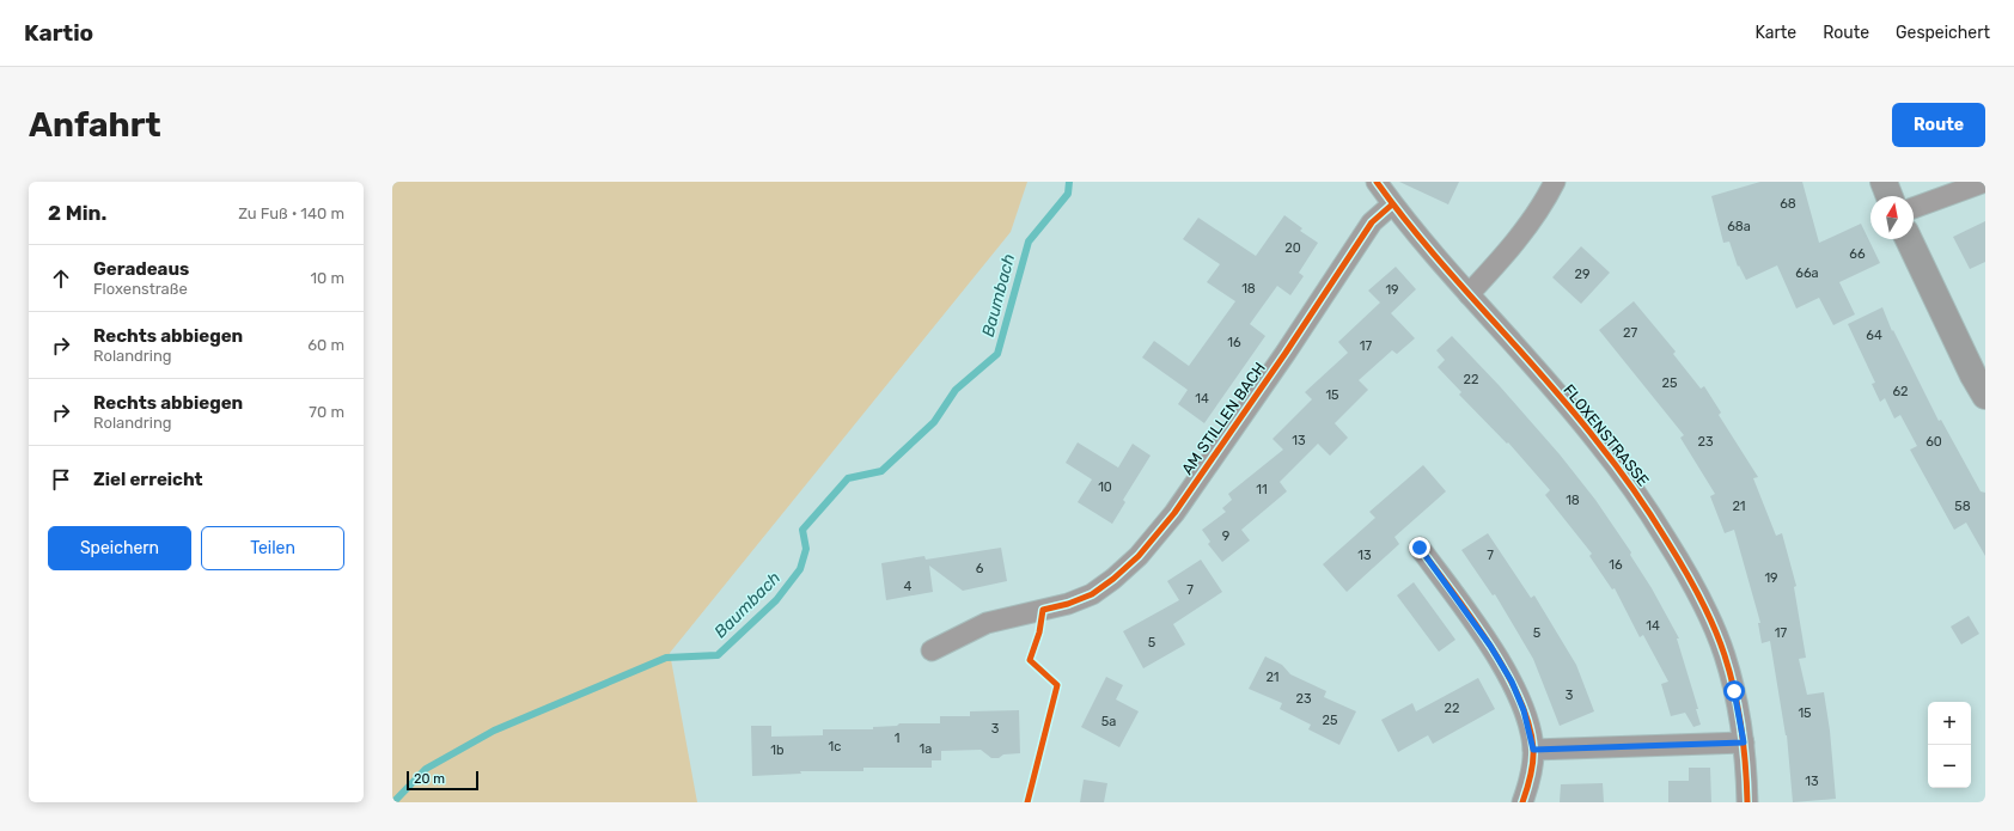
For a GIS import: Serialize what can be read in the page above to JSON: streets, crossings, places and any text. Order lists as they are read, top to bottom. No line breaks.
{"streets":{"street":["AM STILLEN BACH","FLOXENSTRASSE"]},"crossings":[["AM STILLEN BACH","FLOXENSTRASSE"]],"water":["Baumbach"],"house_numbers":["68","68a","20","66","66a","29","18","19","27","64","16","17","22","25","62","15","14","13","23","60","10","11","18","21","58","9","13","7","16","6","19","4","7","14","5","17","5","21","3","23","22","15","25","5a","3","1","1c","1a","1b","13"],"scale_bar":"20 m","north":"top","page":{"header":"Kartio","nav":["Karte","Route","Gespeichert"],"buttons":["Route",["Speichern","Teilen"]],"title":"Anfahrt","heading":["2 Min.","Zu Fuß · 140 m"],"list":[["Geradeaus","Floxenstraße","10 m"],["Rechts abbiegen","Rolandring","60 m"],["Rechts abbiegen","Rolandring","70 m"],"Ziel erreicht"],"map_buttons":["+","−"],"scale":"20 m"}}
